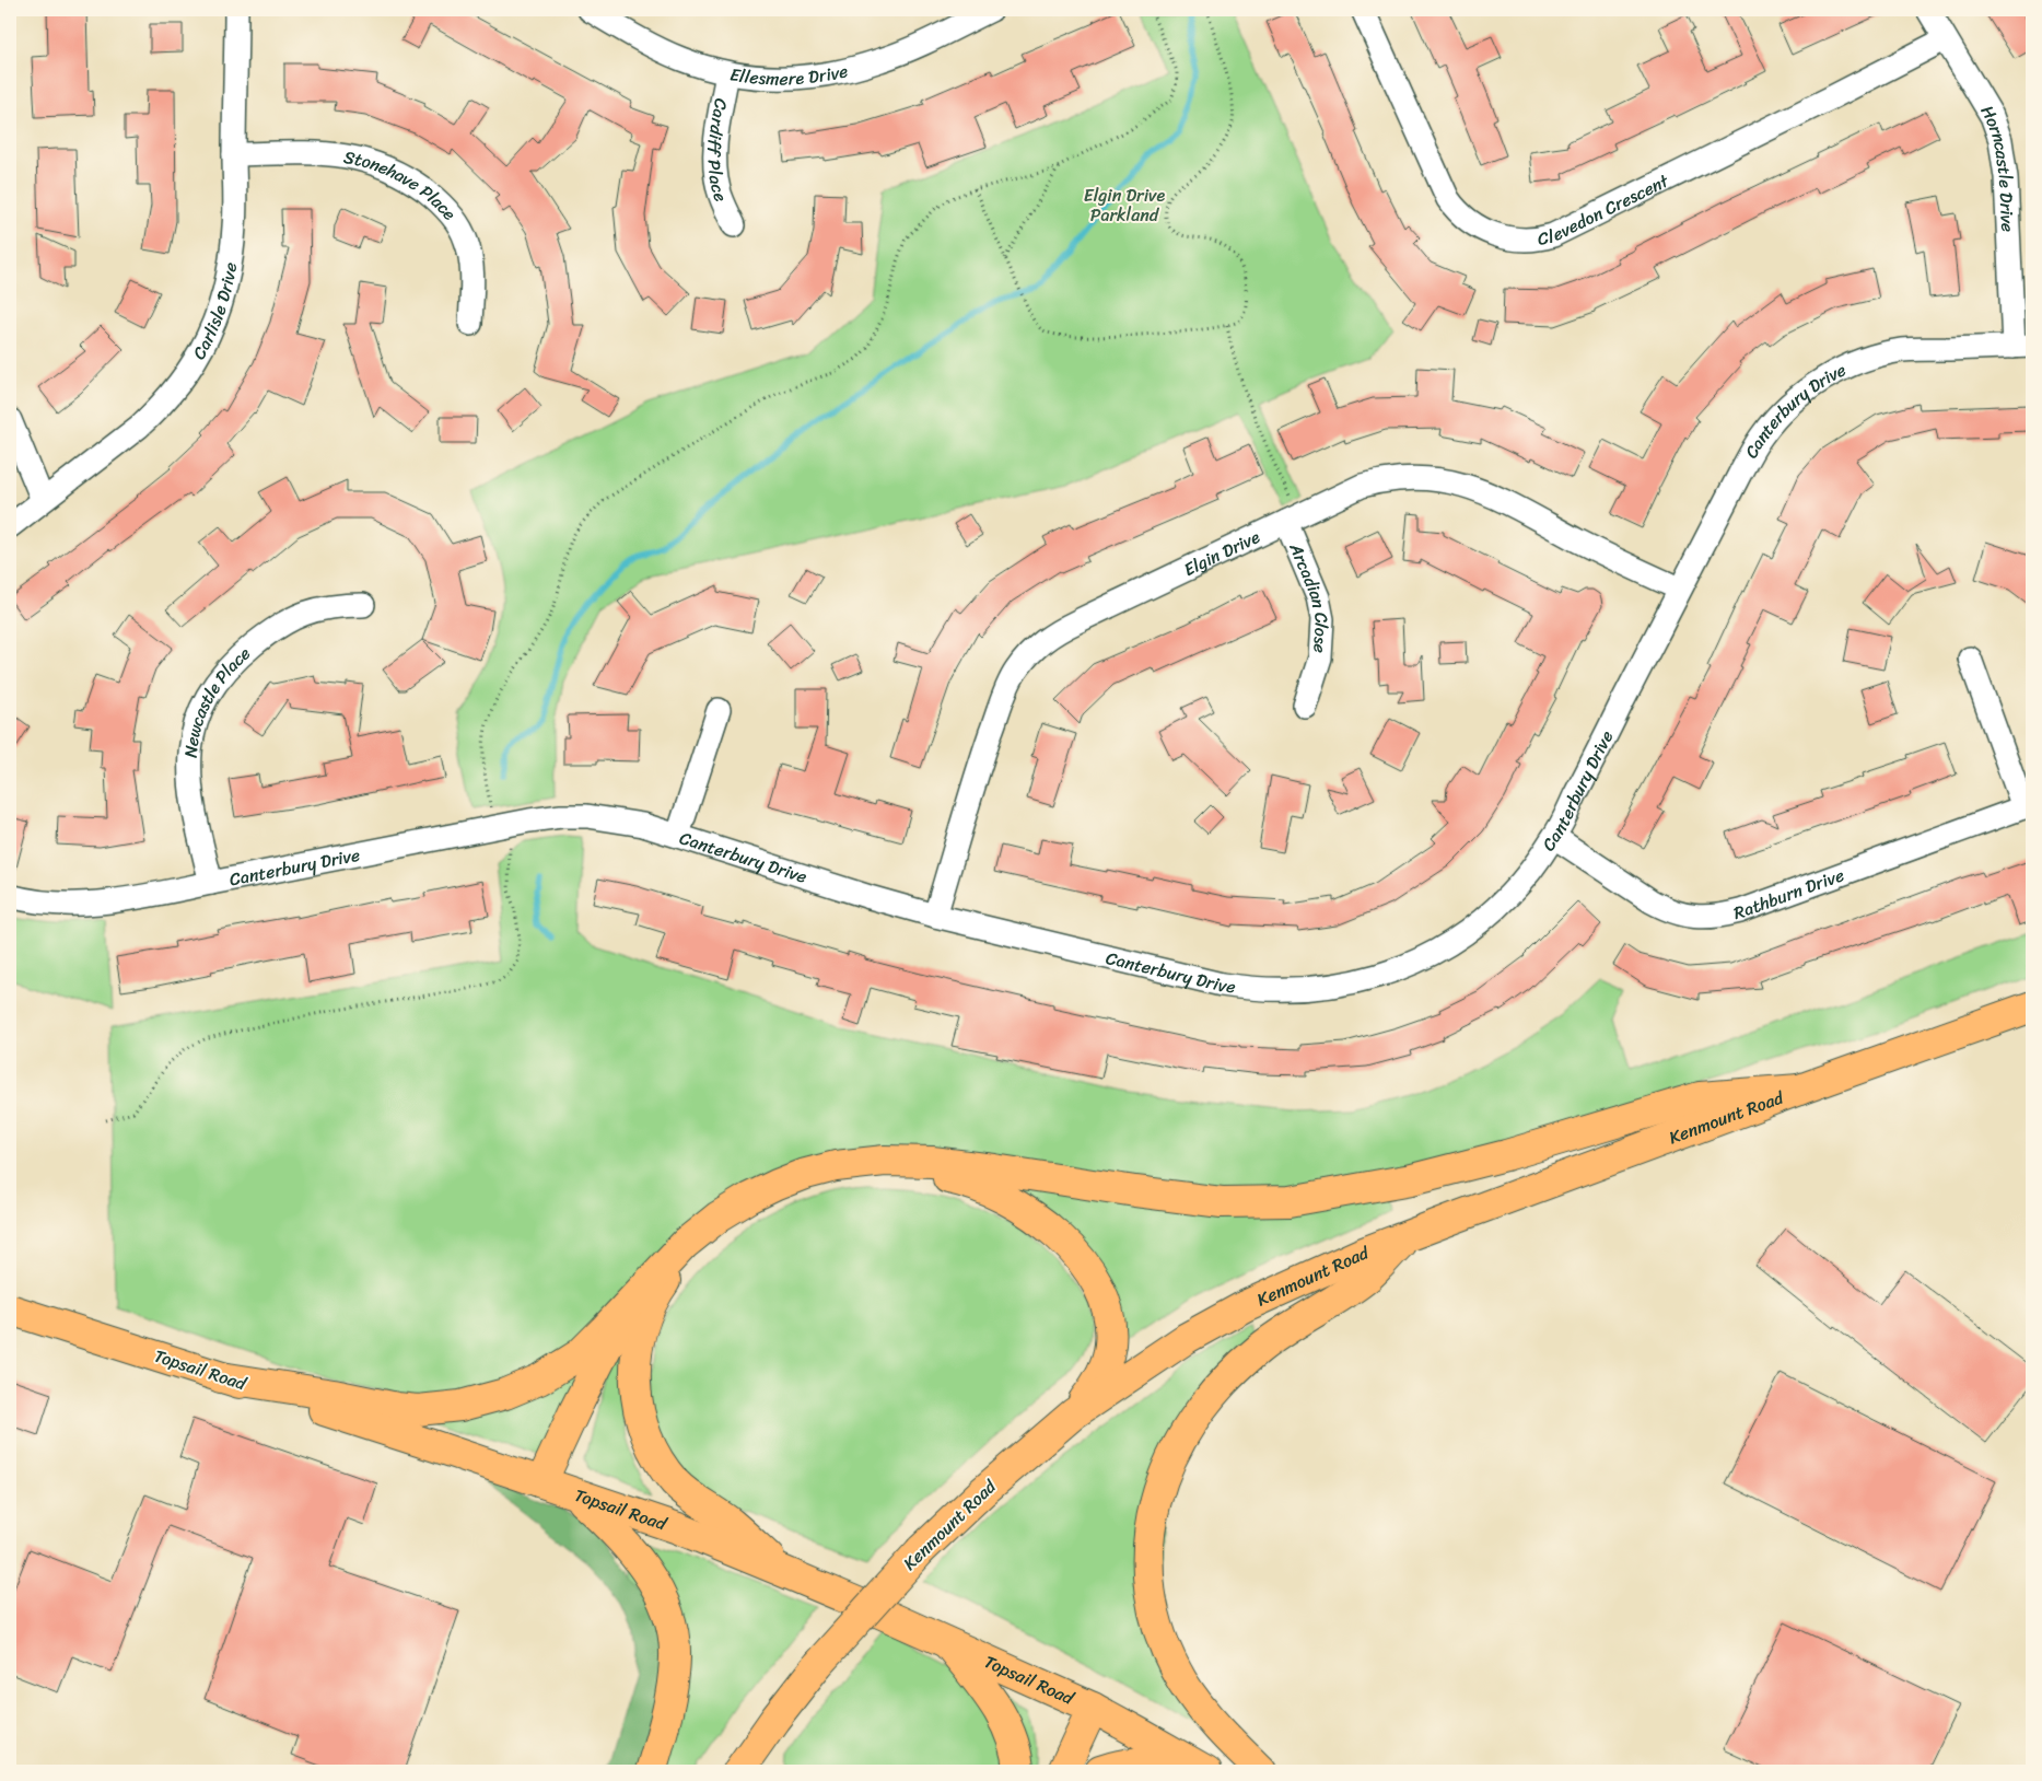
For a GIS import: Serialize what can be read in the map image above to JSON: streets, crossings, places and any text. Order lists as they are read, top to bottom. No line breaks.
{"streets":{"main road":["Kenmount Road","Topsail Road"],"street":["Ellesmere Drive","Cardiff Place","Horncastle Drive","Stonehave Place","Clevedon Crescent","Carlisle Drive","Canterbury Drive","Elgin Drive","Arcadian Close","Newcastle Place","Rathburn Drive"]},"crossings":[["Ellesmere Drive","Cardiff Place"],["Horncastle Drive","Clevedon Crescent"],["Horncastle Drive","Canterbury Drive"],["Stonehave Place","Carlisle Drive"],["Canterbury Drive","Elgin Drive"],["Canterbury Drive","Newcastle Place"],["Canterbury Drive","Rathburn Drive"],["Elgin Drive","Arcadian Close"]],"parks":["Elgin Drive Parkland"]}
